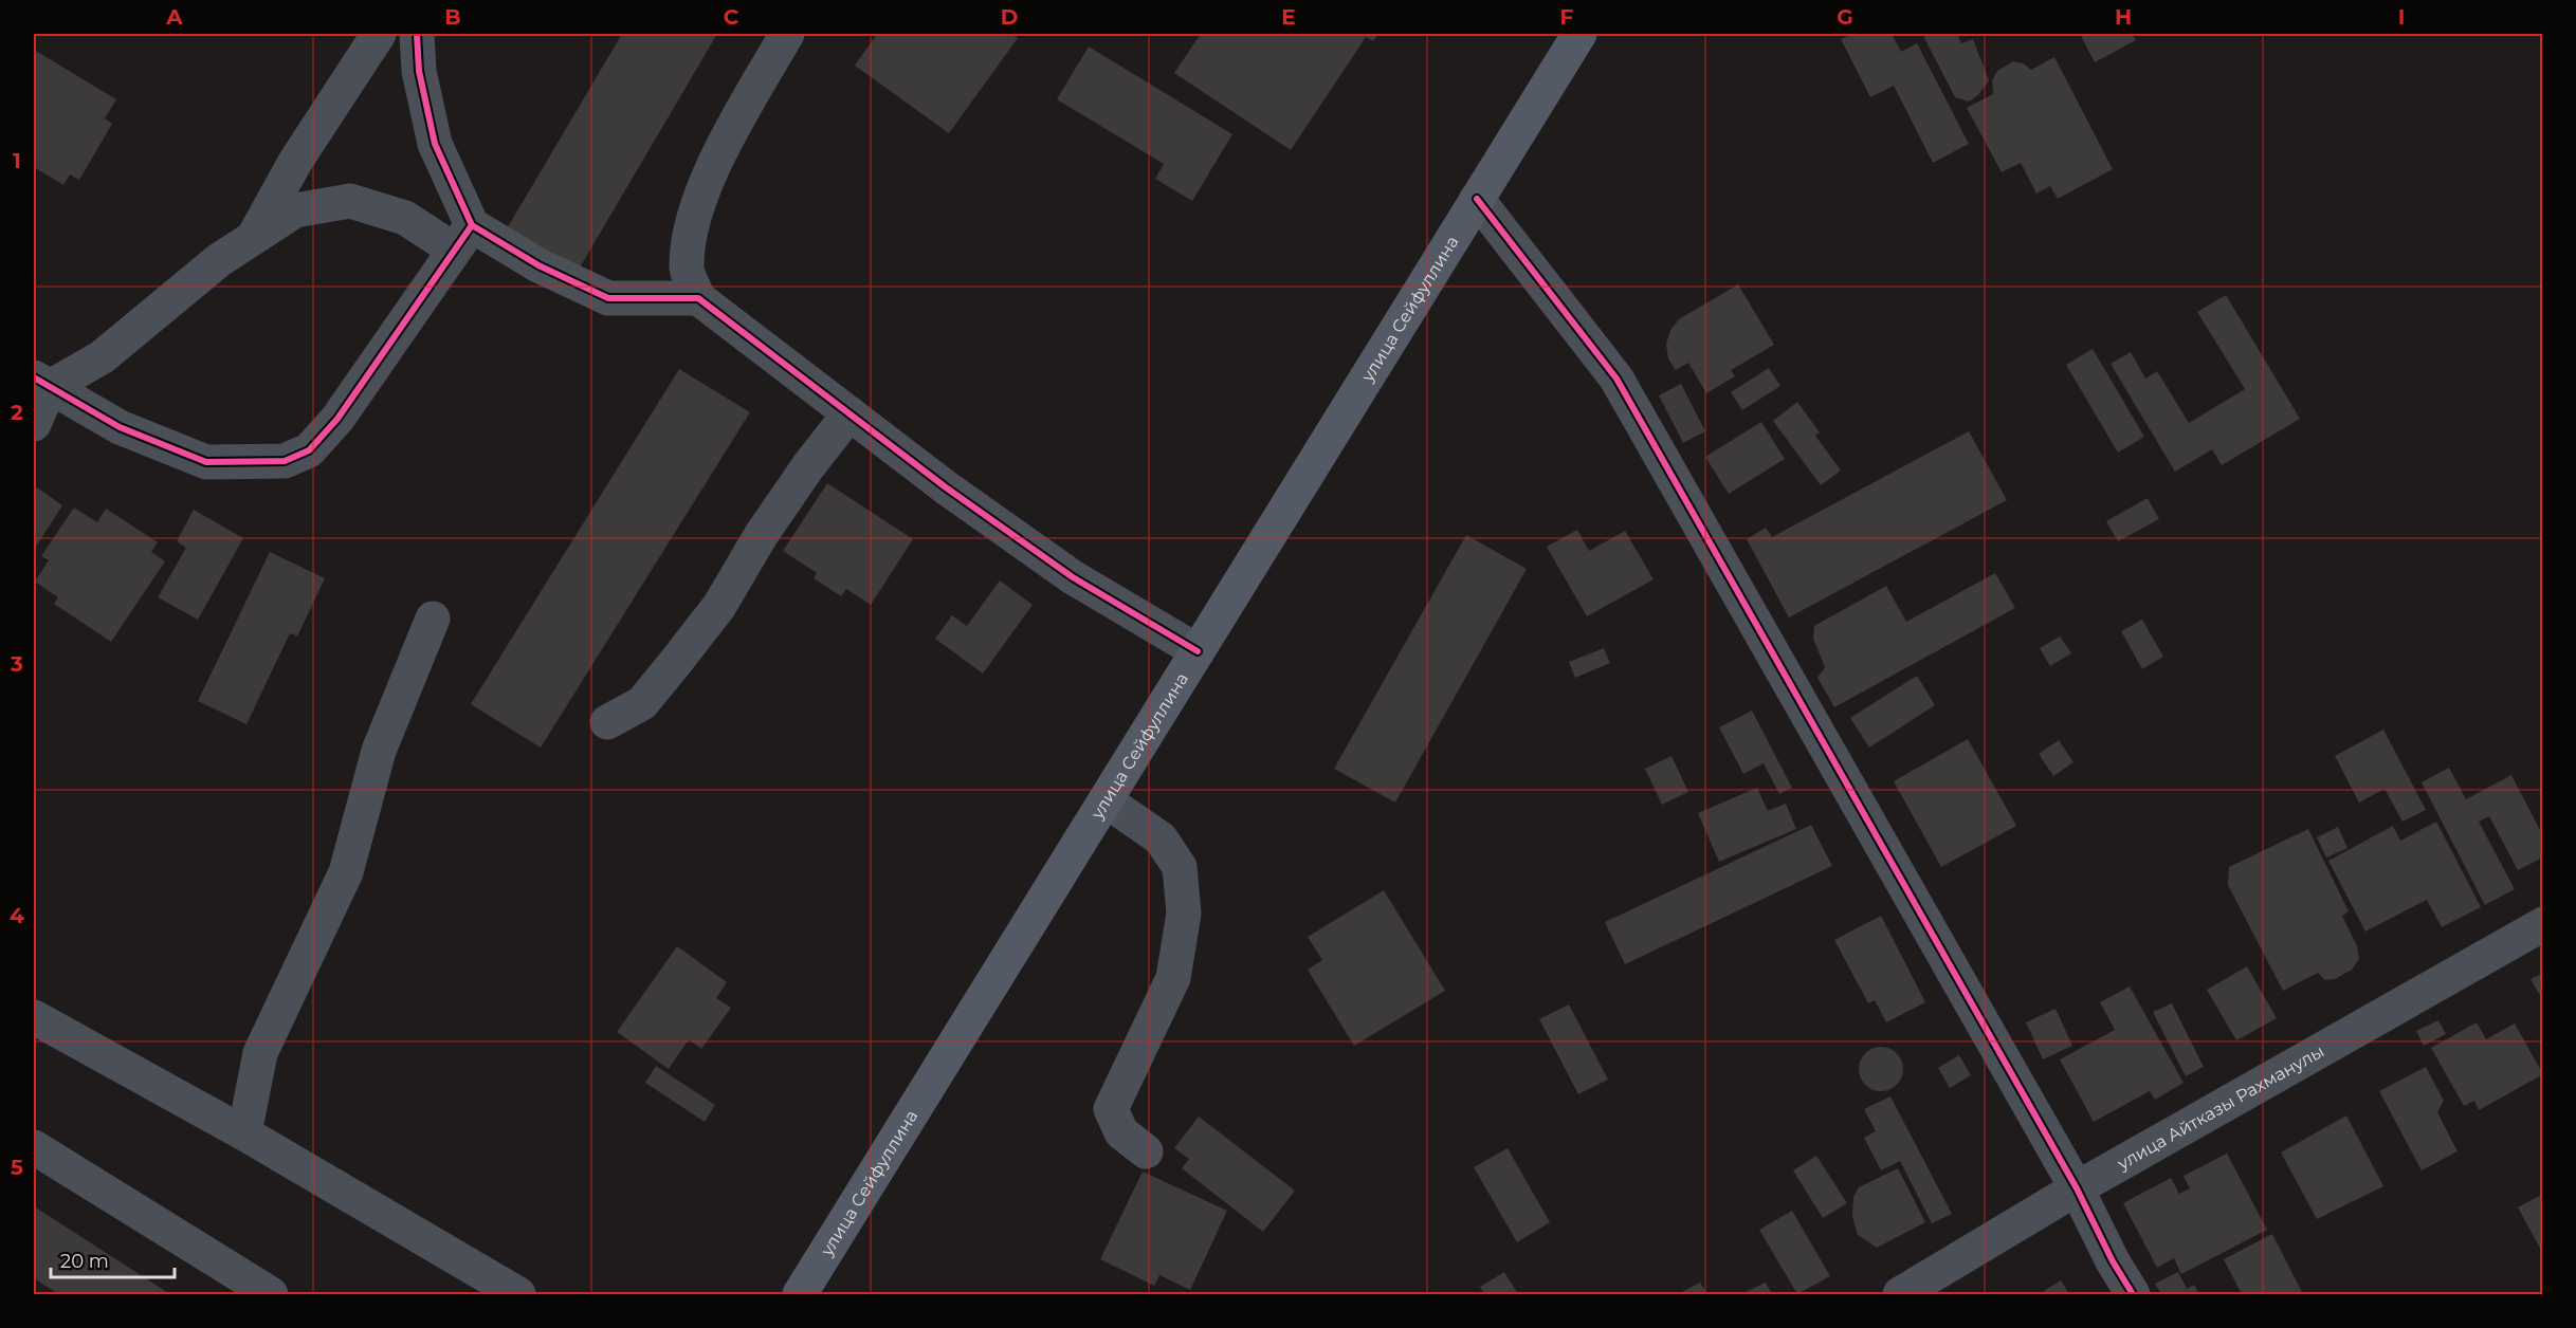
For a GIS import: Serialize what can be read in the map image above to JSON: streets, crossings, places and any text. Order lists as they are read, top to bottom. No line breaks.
{"streets":{"main road":["улица Сейфуллина"],"street":["улица Айтказы Рахманулы"]},"scale_bar":"20 m","grid":{"columns":["A","B","C","D","E","F","G","H","I"],"rows":["1","2","3","4","5"]}}
